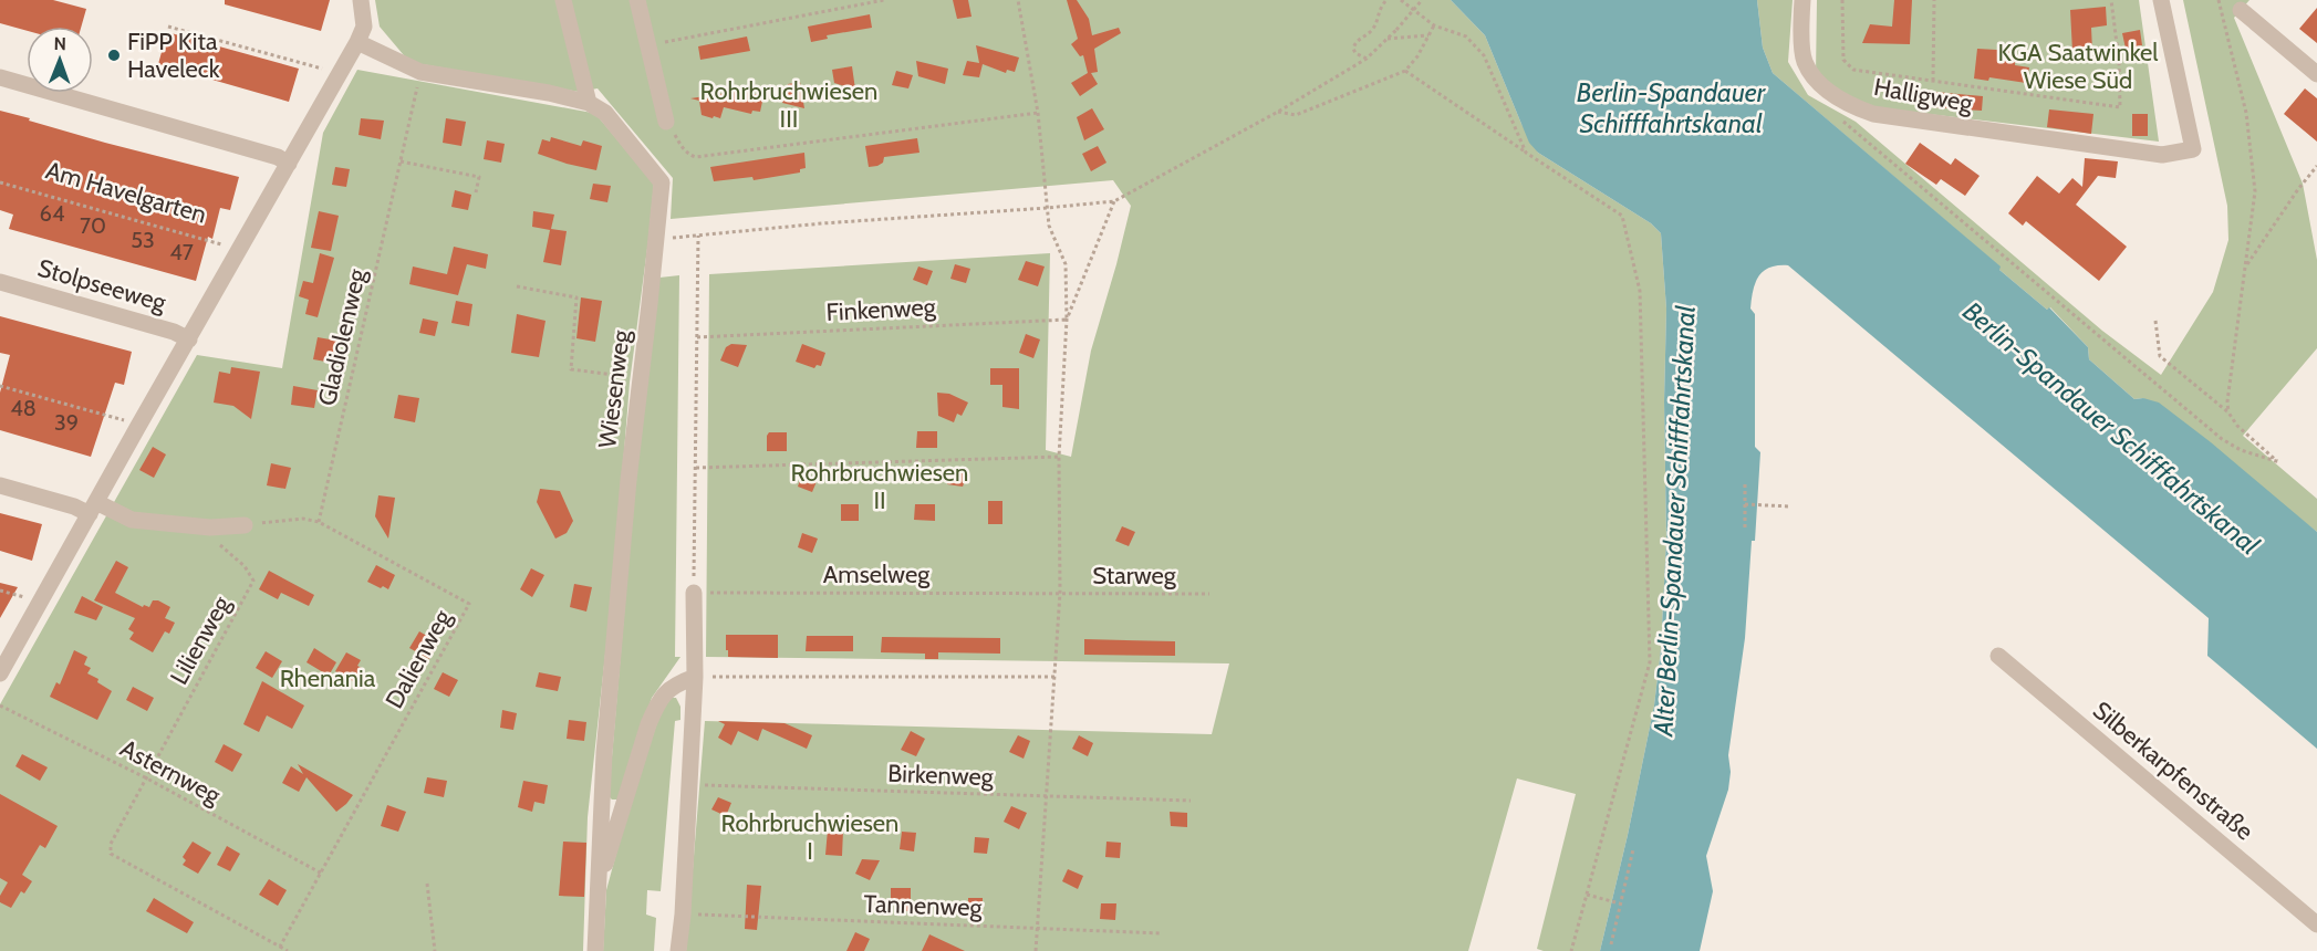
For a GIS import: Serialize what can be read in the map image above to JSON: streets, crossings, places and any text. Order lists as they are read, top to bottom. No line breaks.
{"streets":{"street":["Halligweg","Stolpseeweg","Wiesenweg","Silberkarpfenstraße"],"path":["Am Havelgarten","Finkenweg","Gladiolenweg","Amselweg","Starweg","Lilienweg","Dalienweg","Asternweg","Birkenweg","Tannenweg"]},"crossings":[["Gladiolenweg","Wiesenweg"],["Gladiolenweg","Dalienweg"],["Amselweg","Starweg"],["Lilienweg","Asternweg"],["Dalienweg","Asternweg"]],"water":["Berlin-Spandauer Schifffahrtskanal","Alter Berlin-Spandauer Schifffahrtskanal"],"parks":["KGA Saatwinkel Wiese Süd","Rohrbruchwiesen III","Rohrbruchwiesen II","Rhenania","Rohrbruchwiesen I"],"places":["FiPP Kita Haveleck"],"house_numbers":["64","70","53","47","48","39"],"north":"top"}
